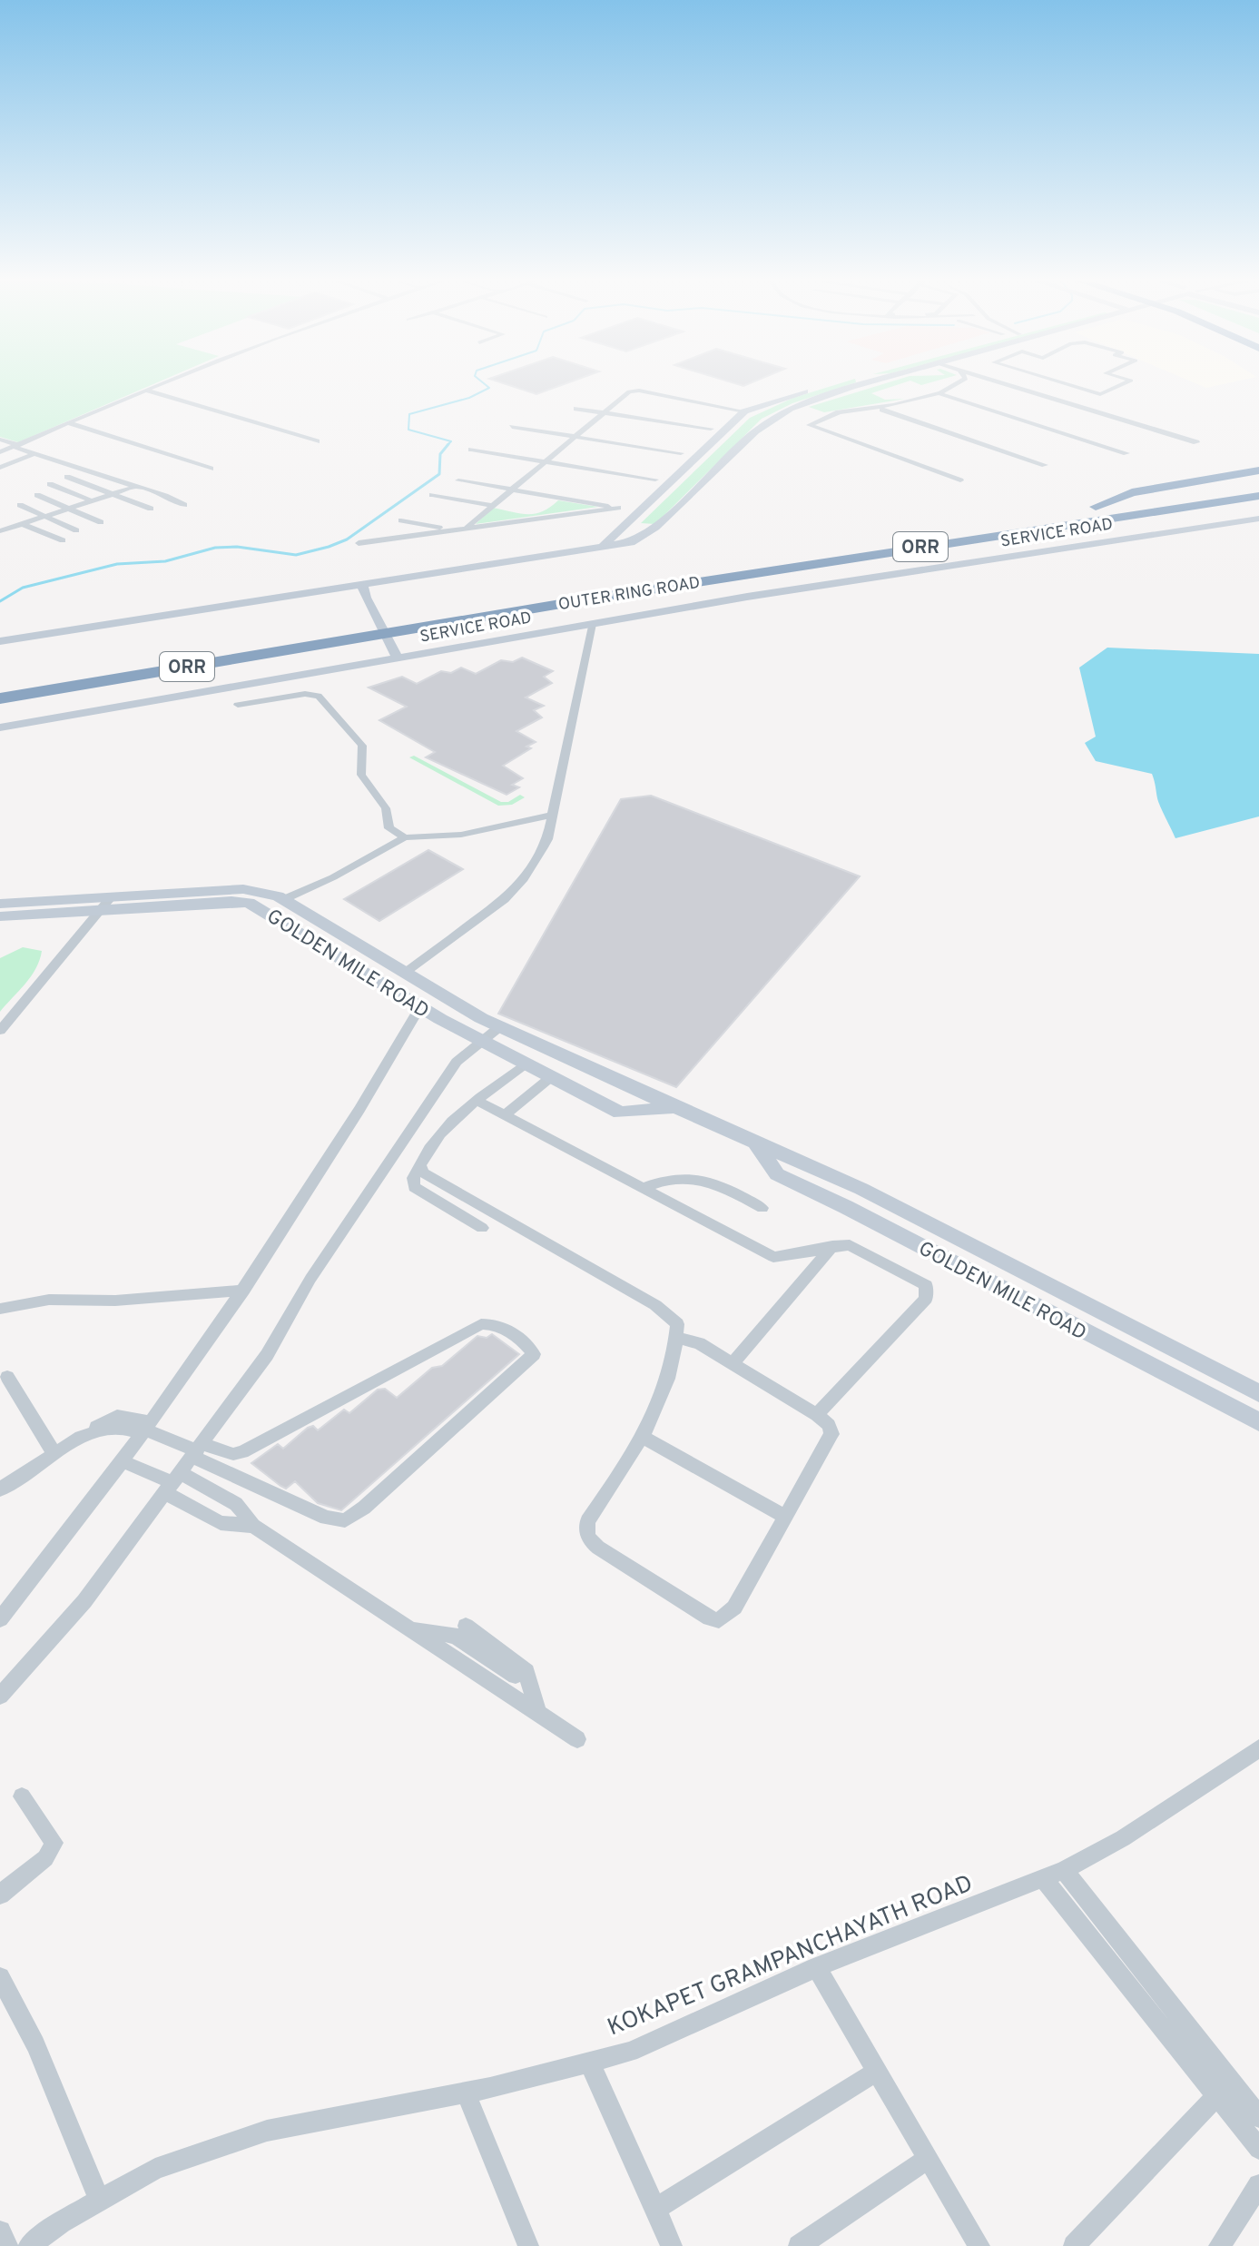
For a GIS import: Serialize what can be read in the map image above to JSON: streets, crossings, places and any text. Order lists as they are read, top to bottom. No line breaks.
{"streets":{"highway":["ORR","OUTER RING ROAD"],"main road":["SERVICE ROAD","GOLDEN MILE ROAD"],"street":["KOKAPET GRAMPANCHAYATH ROAD"]}}
